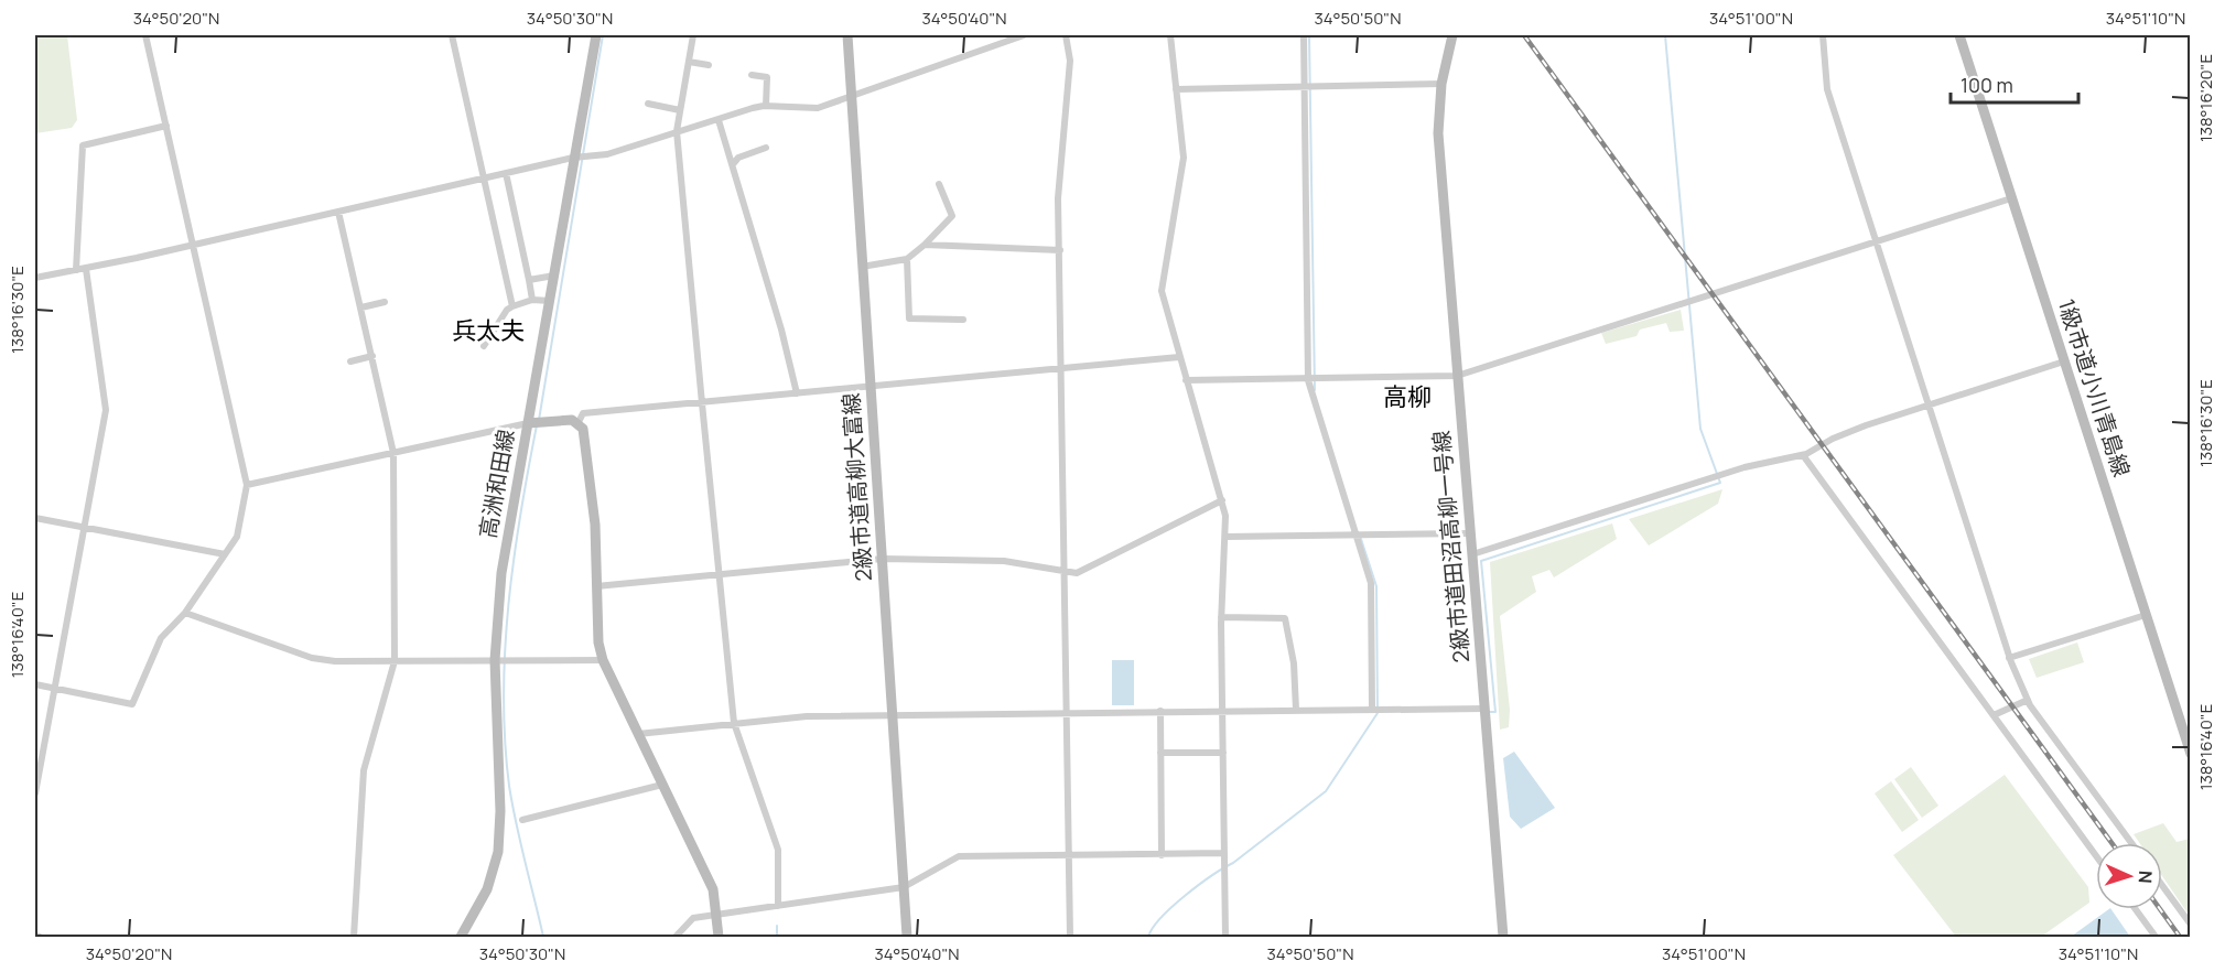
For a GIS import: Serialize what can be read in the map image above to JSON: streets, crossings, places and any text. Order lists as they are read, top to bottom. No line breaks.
{"streets":{"street":["1級市道小川青島線","高洲和田線","2級市道高柳大富線","2級市道田沼高柳一号線"]},"districts":["兵太夫","高柳"],"scale_bar":"100 m","north":"right","coordinates":["34°50'20\"N","34°50'30\"N","34°50'40\"N","34°50'50\"N","34°51'00\"N","34°51'10\"N","138°16'20\"E","138°16'30\"E","138°16'40\"E"]}
